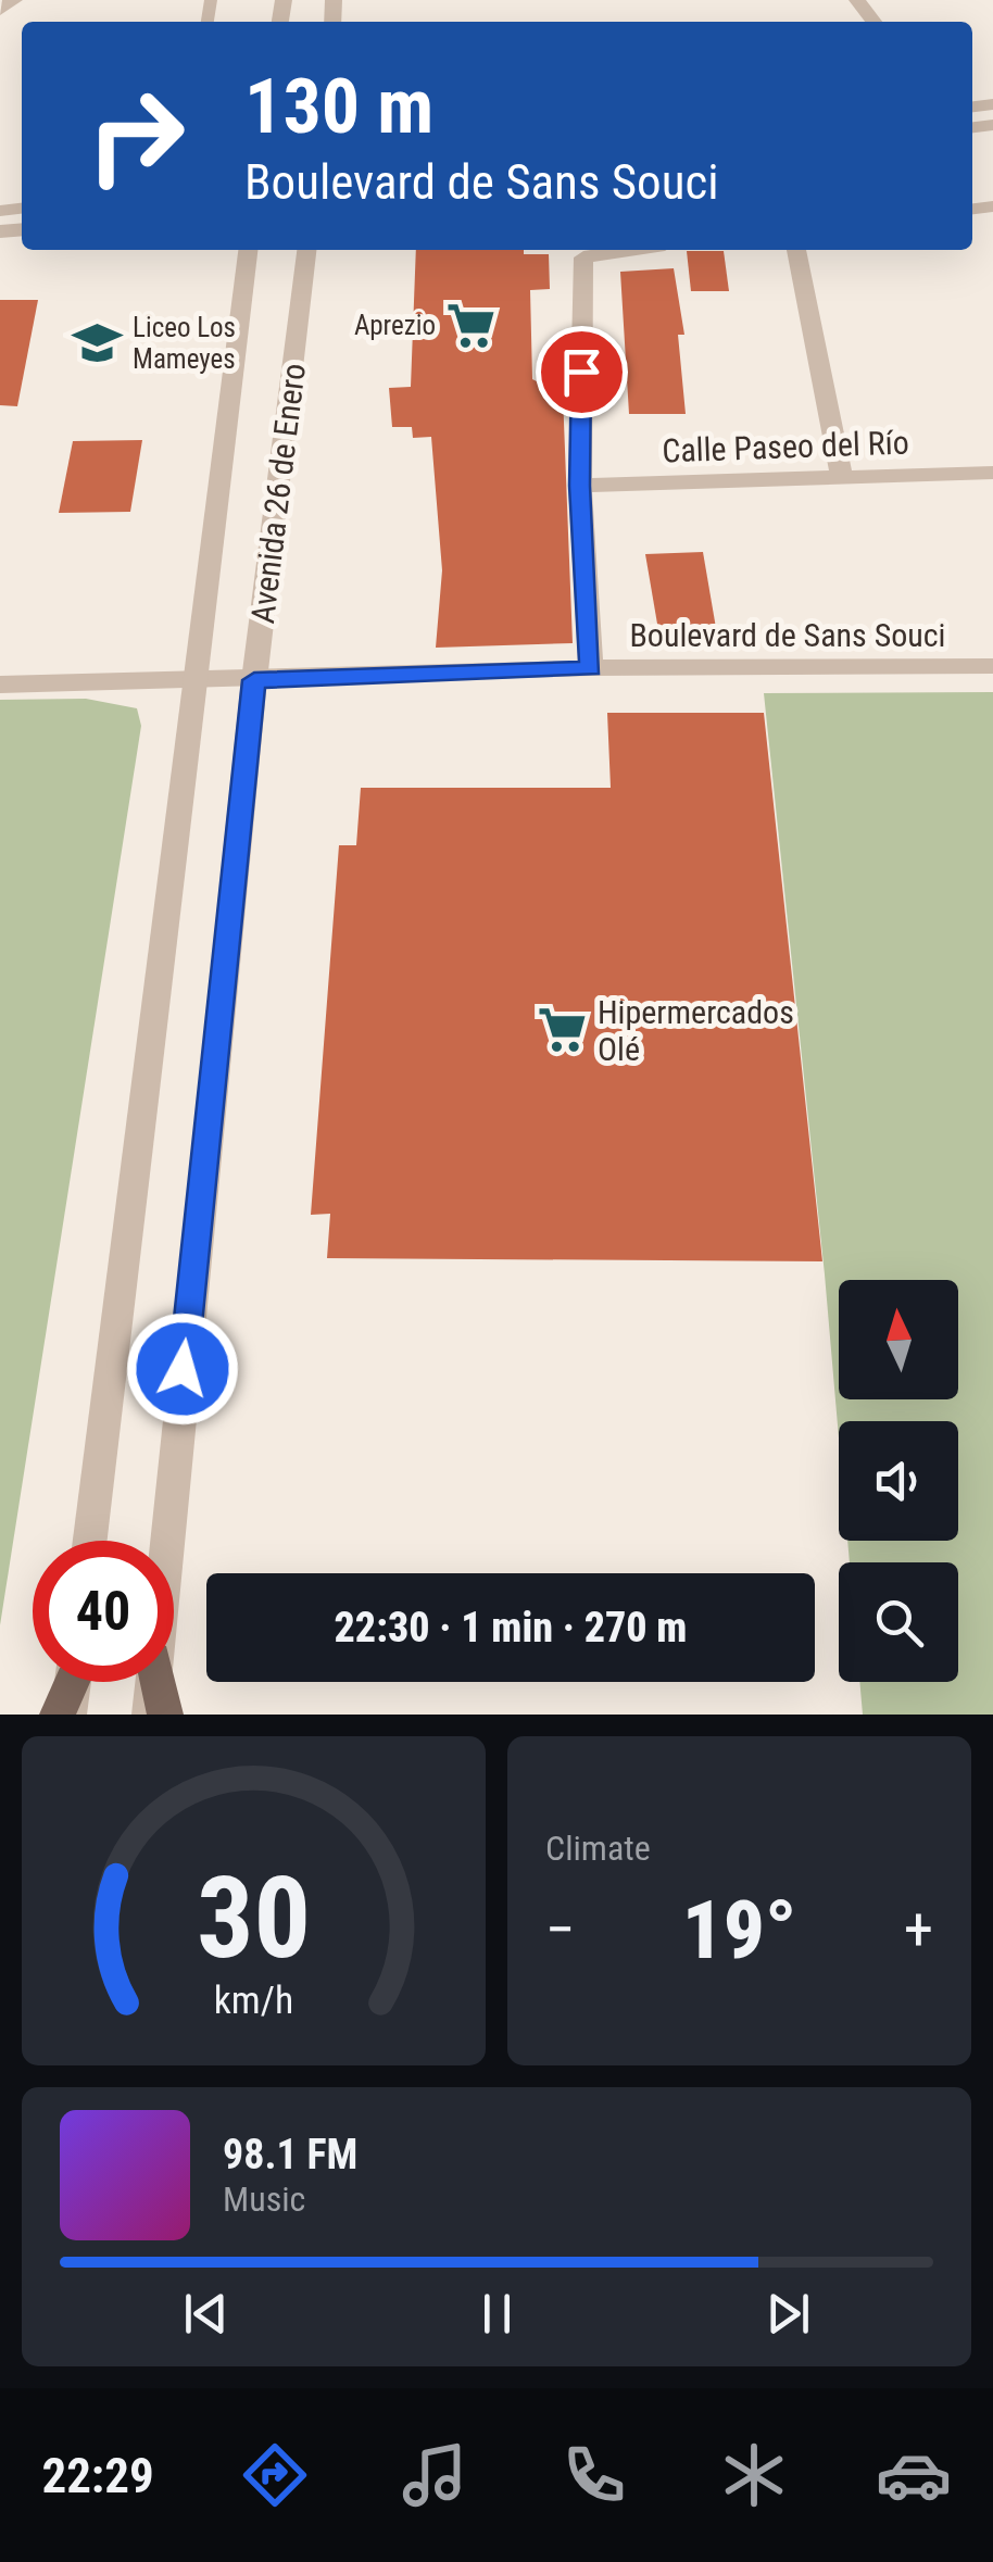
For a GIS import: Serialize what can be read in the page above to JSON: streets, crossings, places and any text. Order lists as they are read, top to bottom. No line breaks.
{"streets":{"street":["Calle Paseo del Río","Avenida 26 de Enero","Boulevard de Sans Souci"]},"crossings":[["Avenida 26 de Enero","Boulevard de Sans Souci"]],"places":{"supermarket":["Aprezio","Hipermercados Olé"],"school or university":["Liceo Los Mameyes"]},"north":"top","page":{"turn":["130 m","Boulevard de Sans Souci"],"limit":"40","trip":"22:30 · 1 min · 270 m","tile":"Climate","heat":["−","19°","+"],"song":["98.1 FM","Music"],"tabs":"22:29","gauge":["30","km/h"]}}
